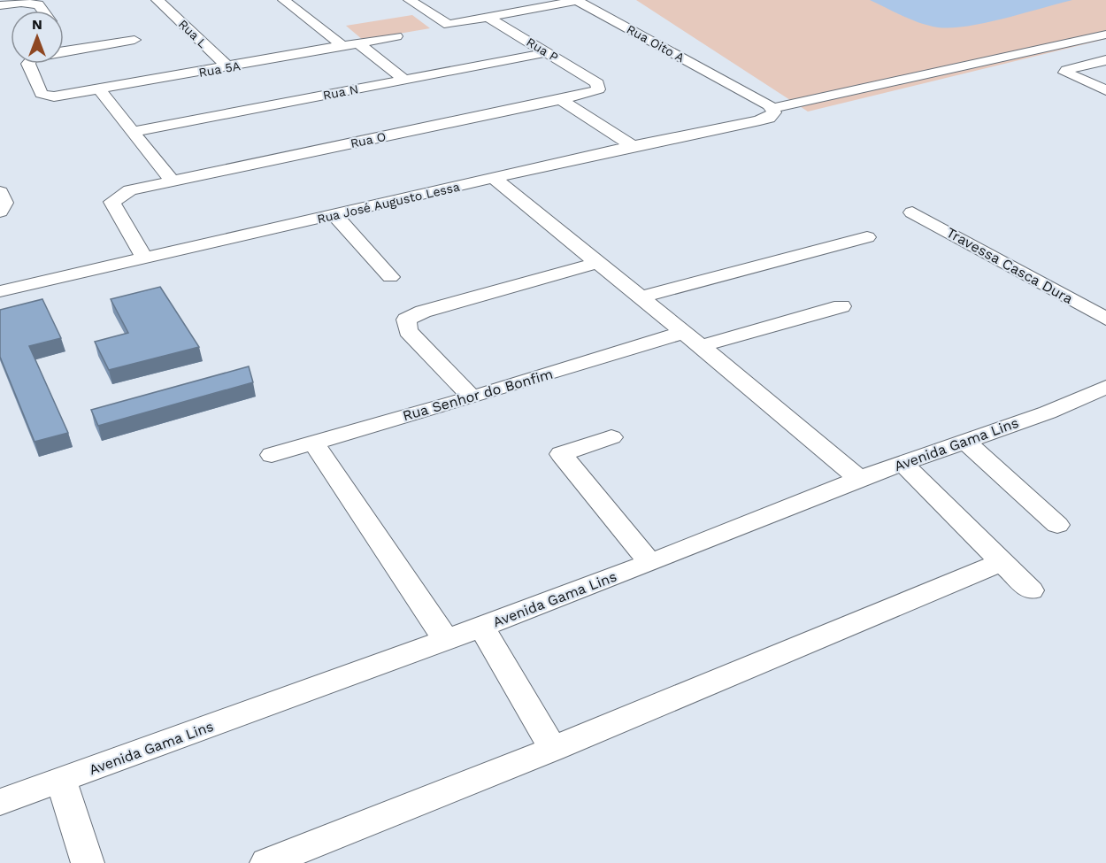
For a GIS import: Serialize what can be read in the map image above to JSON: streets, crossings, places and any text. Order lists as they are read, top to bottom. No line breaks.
{"streets":{"street":["Rua L","Rua Oito A","Rua P","Rua 5A","Rua N","Rua O","Rua José Augusto Lessa","Travessa Casca Dura","Rua Senhor do Bonfim","Avenida Gama Lins"]},"crossings":[["Rua L","Rua 5A"],["Rua Oito A","Rua P"],["Rua Oito A","Rua José Augusto Lessa"],["Rua P","Rua N"],["Rua P","Rua O"],["Rua O","Rua José Augusto Lessa"]],"north":"top"}
